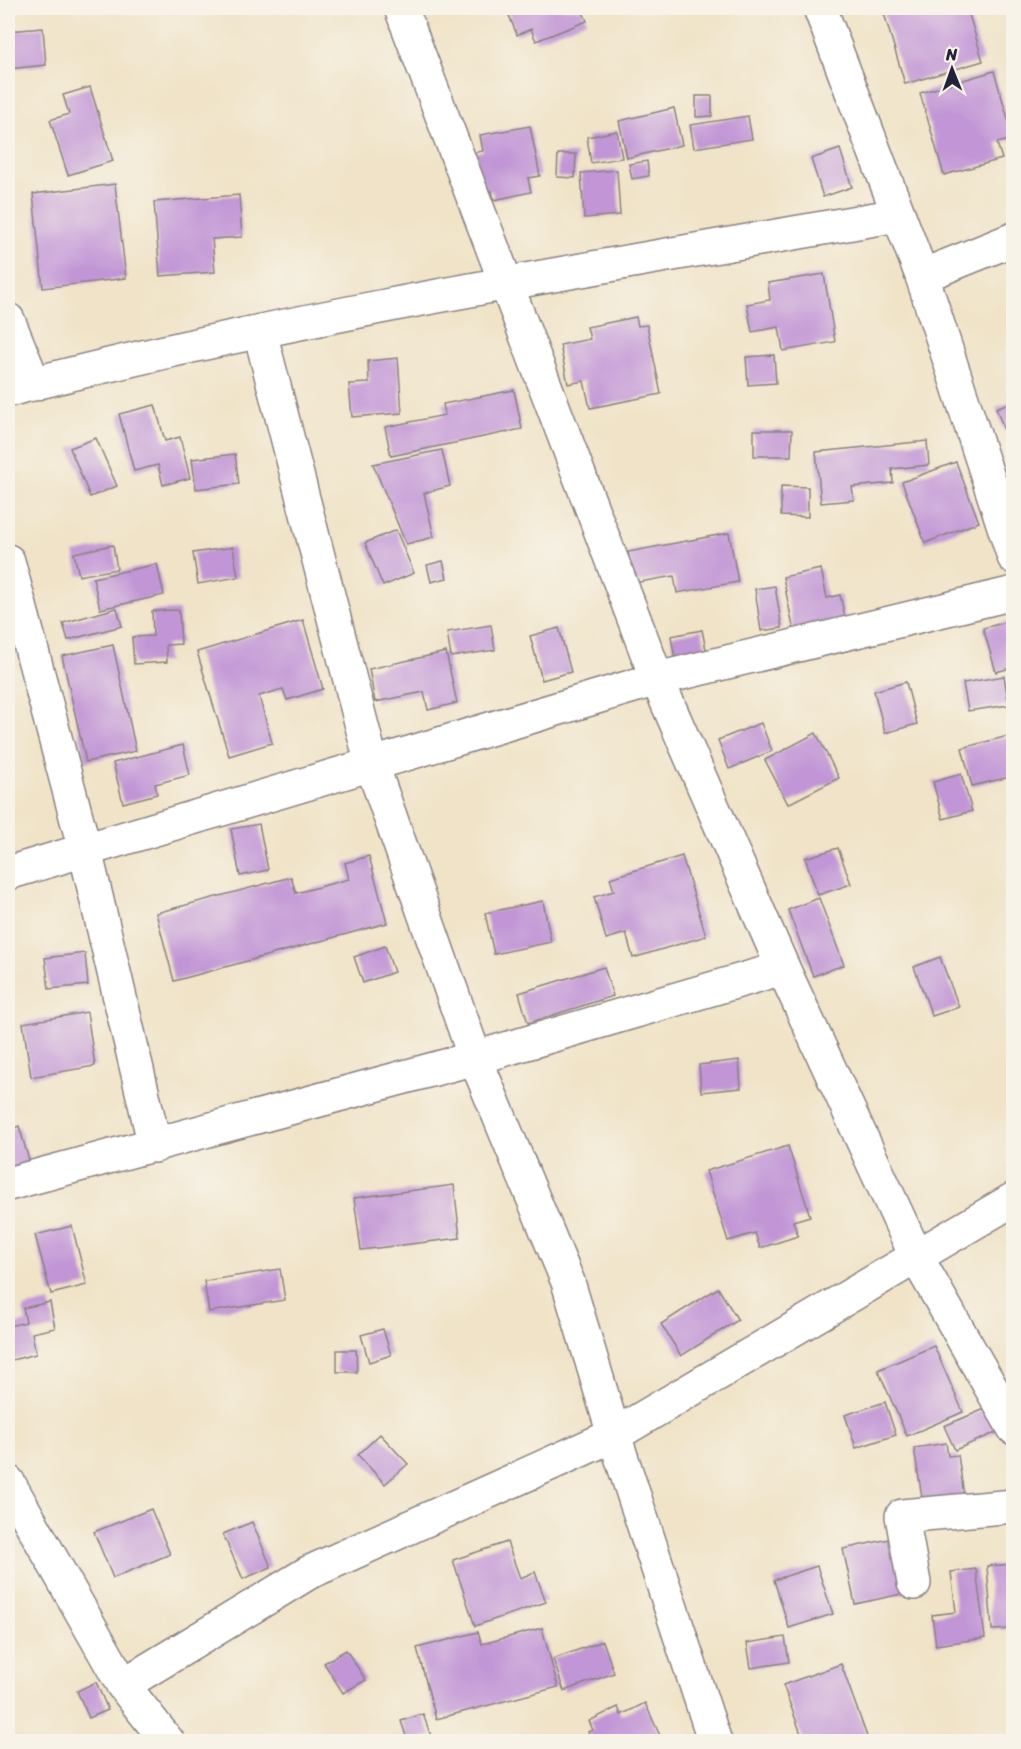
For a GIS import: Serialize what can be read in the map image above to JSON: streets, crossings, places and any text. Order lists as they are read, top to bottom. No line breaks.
{"north":"top"}
